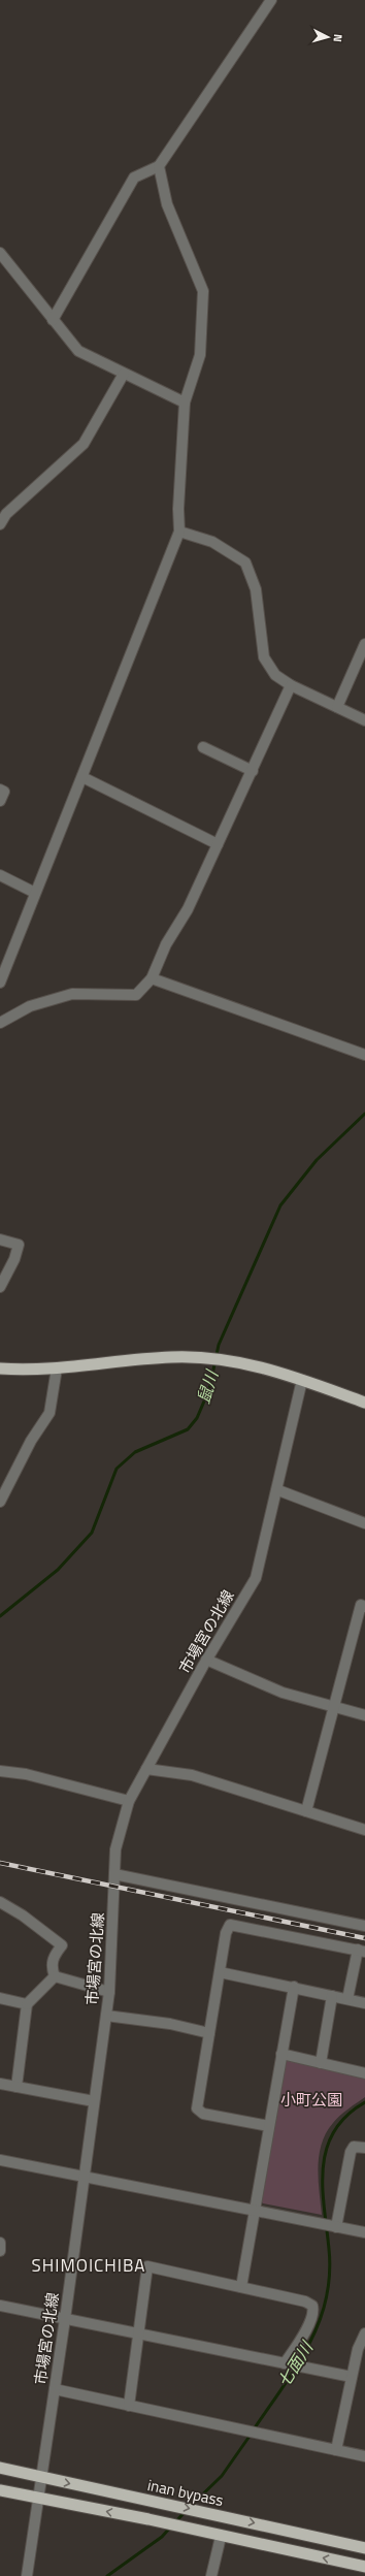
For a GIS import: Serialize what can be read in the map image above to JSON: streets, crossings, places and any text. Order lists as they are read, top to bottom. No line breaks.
{"streets":{"highway":["inan bypass"],"street":["市場宮の北線"]},"crossings":[["市場宮の北線","inan bypass"]],"districts":["SHIMOICHIBA"],"water":["鼠川","七面川"],"parks":["小町公園"],"north":"right"}
